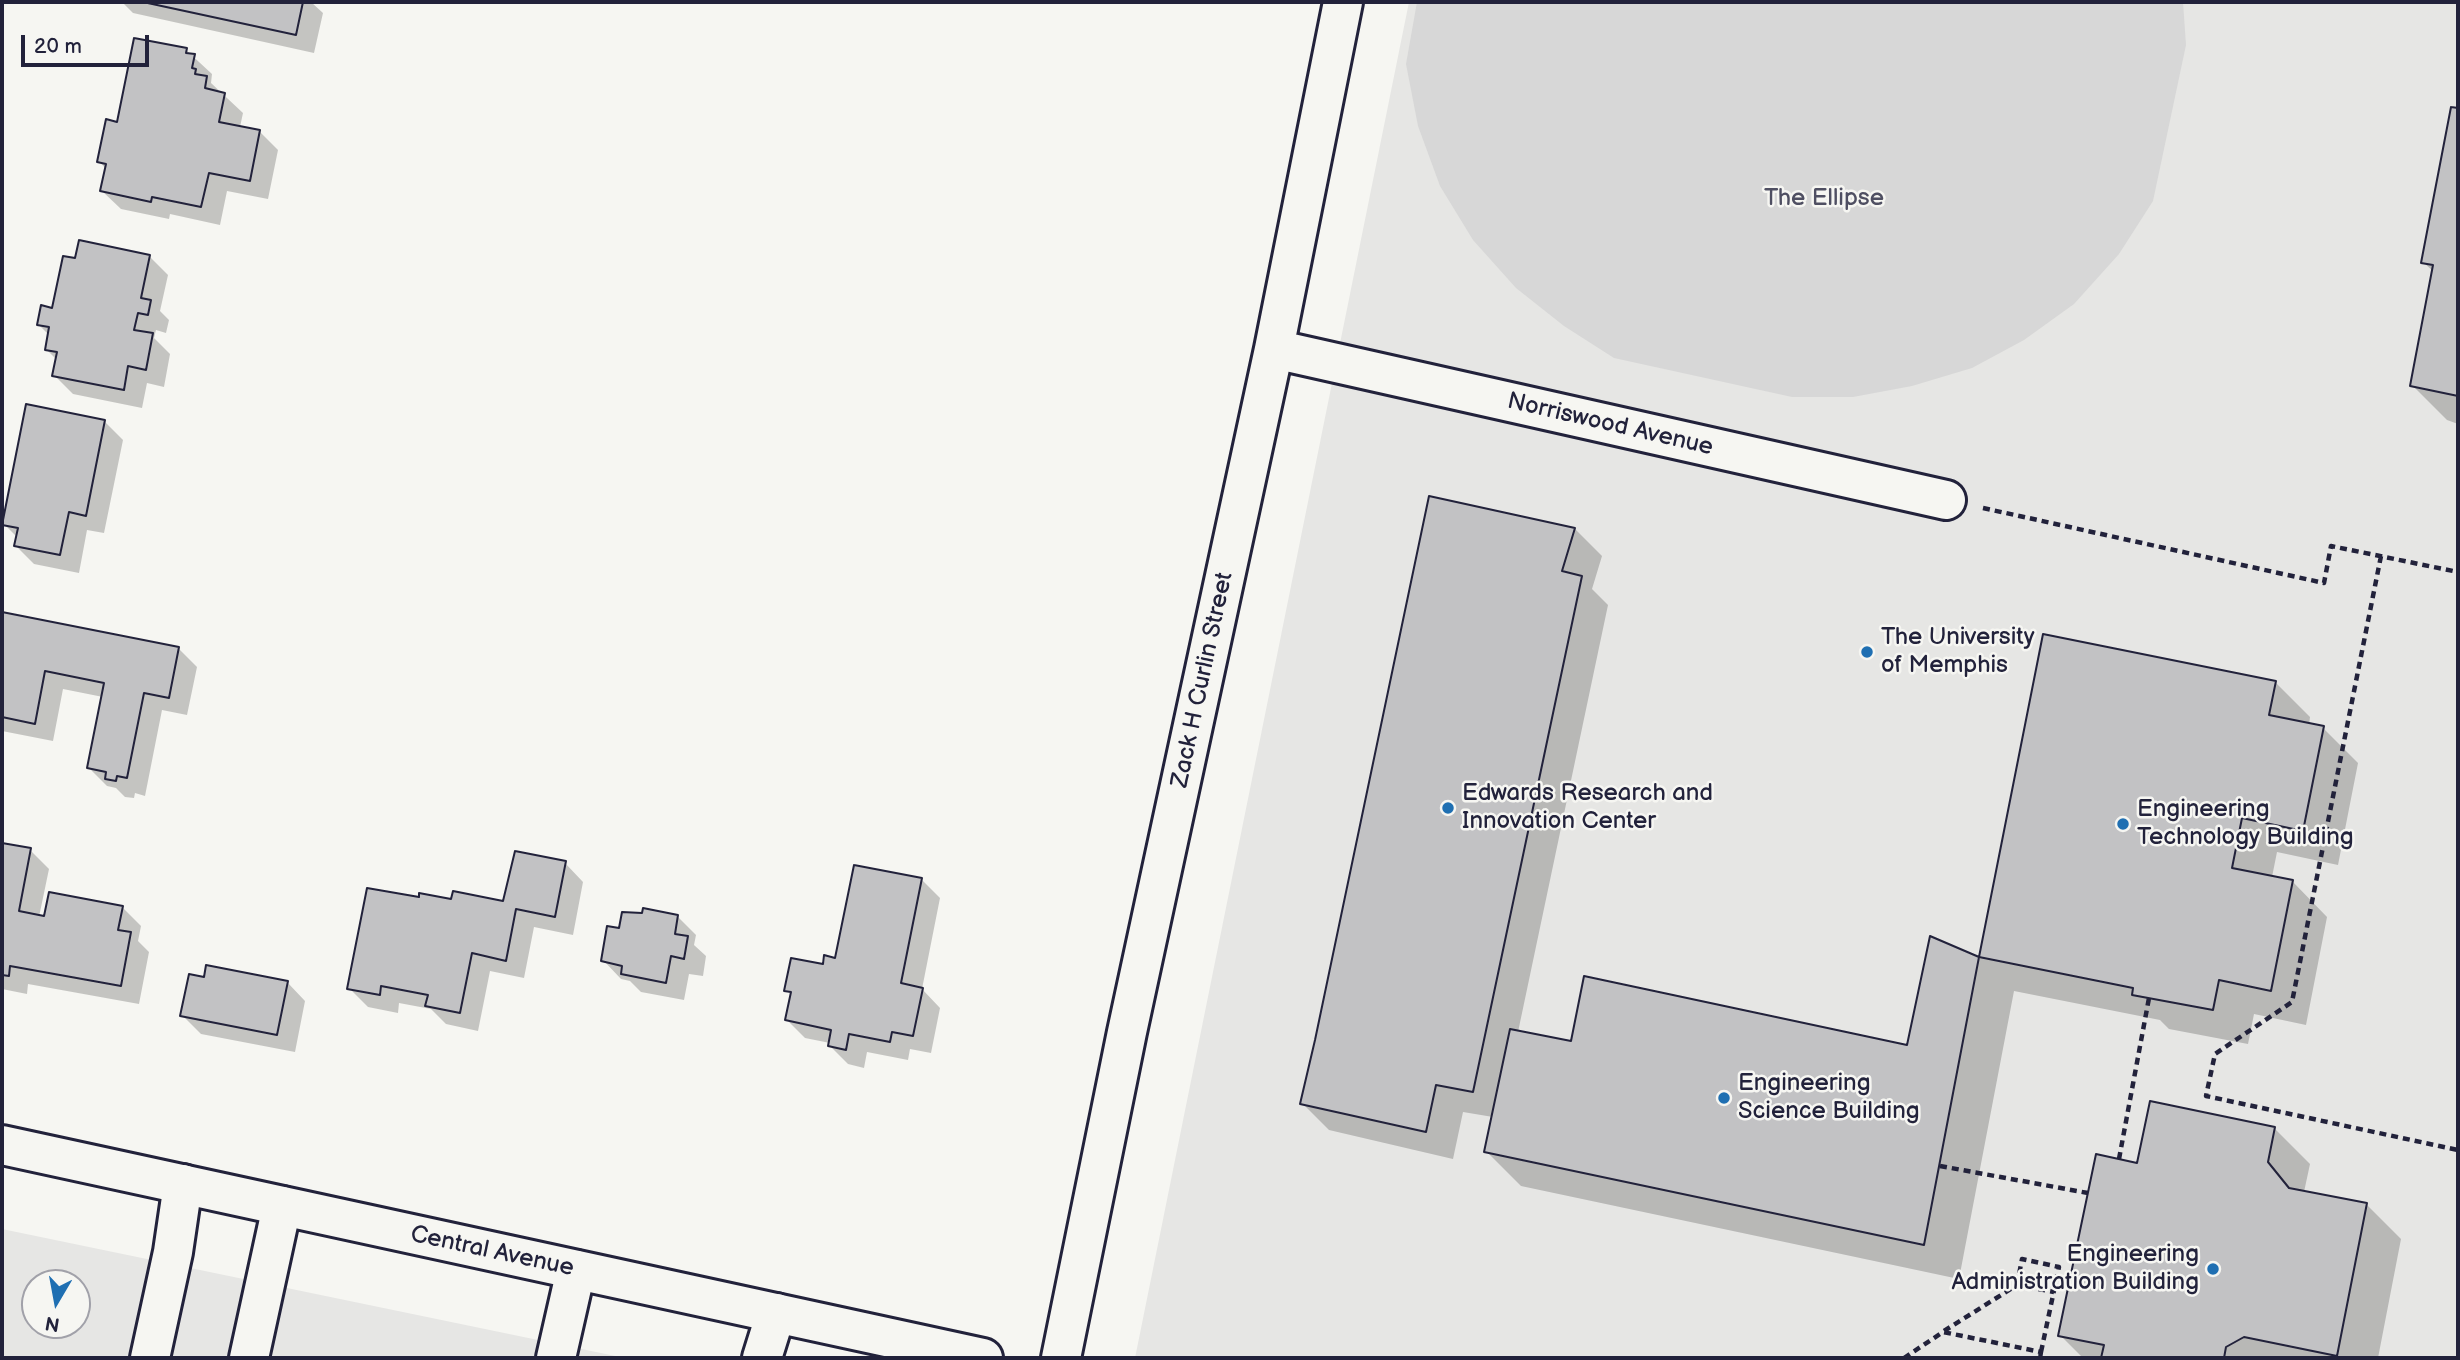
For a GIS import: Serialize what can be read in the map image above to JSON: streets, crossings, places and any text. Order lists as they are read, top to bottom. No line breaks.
{"streets":{"street":["Norriswood Avenue","Zack H Curlin Street","Central Avenue"]},"crossings":[["Norriswood Avenue","Zack H Curlin Street"]],"parks":["The Ellipse"],"places":["The University of Memphis","Edwards Research and Innovation Center","Engineering Technology Building","Engineering Science Building","Engineering Administration Building"],"scale_bar":"20 m","north":"bottom"}
